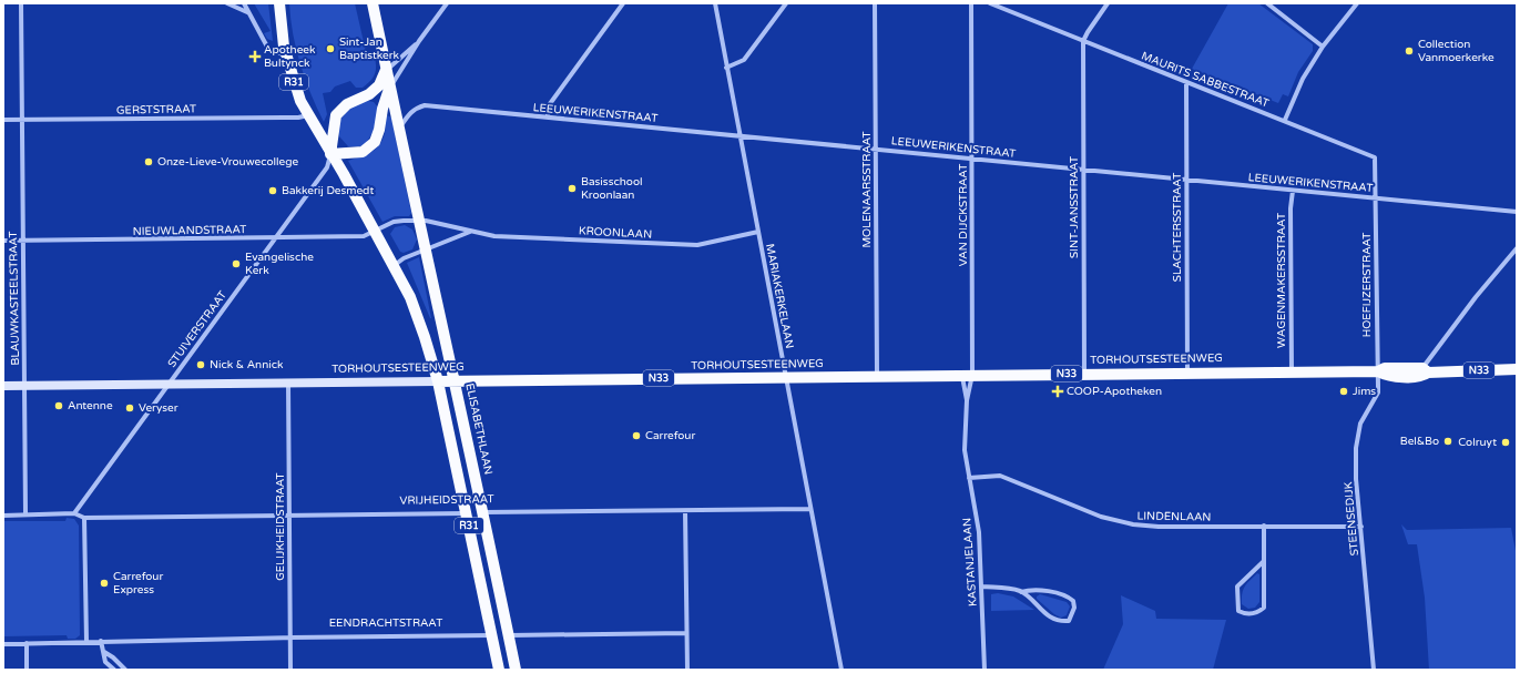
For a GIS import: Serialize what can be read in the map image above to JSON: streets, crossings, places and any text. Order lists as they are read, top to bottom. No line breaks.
{"streets":{"main road":["R31","TORHOUTSESTEENWEG","N33","ELISABETHLAAN","VRIJHEIDSTRAAT","EENDRACHTSTRAAT"],"street":["MAURITS SABBESTRAAT","GERSTSTRAAT","LEEUWERIKENSTRAAT","MOLENAARSSTRAAT","SINT-JANSSTRAAT","VAN DIJCKSTRAAT","SLACHTERSSTRAAT","NIEUWLANDSTRAAT","KROONLAAN","WAGENMAKERSSTRAAT","HOEFIJZERSTRAAT","MARIAKERKELAAN","BLAUWKASTEELSTRAAT","STUIVERSTRAAT","LINDENLAAN","STEENSEDIJK","GELIJKHEIDSTRAAT","KASTANJELAAN"]},"crossings":[["MAURITS SABBESTRAAT","LEEUWERIKENSTRAAT"],["MAURITS SABBESTRAAT","SINT-JANSSTRAAT"],["MAURITS SABBESTRAAT","SLACHTERSSTRAAT"],["MAURITS SABBESTRAAT","HOEFIJZERSTRAAT"],["R31","GERSTSTRAAT"],["R31","NIEUWLANDSTRAAT"],["R31","STUIVERSTRAAT"],["R31","TORHOUTSESTEENWEG"],["R31","VRIJHEIDSTRAAT"],["R31","EENDRACHTSTRAAT"],["GERSTSTRAAT","BLAUWKASTEELSTRAAT"],["LEEUWERIKENSTRAAT","MOLENAARSSTRAAT"],["LEEUWERIKENSTRAAT","SINT-JANSSTRAAT"],["LEEUWERIKENSTRAAT","VAN DIJCKSTRAAT"],["LEEUWERIKENSTRAAT","SLACHTERSSTRAAT"],["LEEUWERIKENSTRAAT","WAGENMAKERSSTRAAT"],["LEEUWERIKENSTRAAT","HOEFIJZERSTRAAT"],["LEEUWERIKENSTRAAT","MARIAKERKELAAN"],["LEEUWERIKENSTRAAT","ELISABETHLAAN"],["MOLENAARSSTRAAT","TORHOUTSESTEENWEG"],["SINT-JANSSTRAAT","TORHOUTSESTEENWEG"],["VAN DIJCKSTRAAT","TORHOUTSESTEENWEG"],["VAN DIJCKSTRAAT","KASTANJELAAN"],["SLACHTERSSTRAAT","TORHOUTSESTEENWEG"],["NIEUWLANDSTRAAT","BLAUWKASTEELSTRAAT"],["NIEUWLANDSTRAAT","STUIVERSTRAAT"],["KROONLAAN","MARIAKERKELAAN"],["KROONLAAN","ELISABETHLAAN"],["WAGENMAKERSSTRAAT","TORHOUTSESTEENWEG"],["HOEFIJZERSTRAAT","TORHOUTSESTEENWEG"],["HOEFIJZERSTRAAT","STEENSEDIJK"],["MARIAKERKELAAN","TORHOUTSESTEENWEG"],["MARIAKERKELAAN","VRIJHEIDSTRAAT"],["BLAUWKASTEELSTRAAT","TORHOUTSESTEENWEG"],["STUIVERSTRAAT","TORHOUTSESTEENWEG"],["TORHOUTSESTEENWEG","ELISABETHLAAN"],["TORHOUTSESTEENWEG","STEENSEDIJK"],["TORHOUTSESTEENWEG","GELIJKHEIDSTRAAT"],["TORHOUTSESTEENWEG","KASTANJELAAN"],["ELISABETHLAAN","VRIJHEIDSTRAAT"],["ELISABETHLAAN","EENDRACHTSTRAAT"],["VRIJHEIDSTRAAT","GELIJKHEIDSTRAAT"],["LINDENLAAN","STEENSEDIJK"],["LINDENLAAN","KASTANJELAAN"],["GELIJKHEIDSTRAAT","EENDRACHTSTRAAT"]],"places":{"other":["Sint-Jan Baptistkerk","Collection Vanmoerkerke","Onze-Lieve-Vrouwecollege","Basisschool Kroonlaan","Bakkerij Desmedt","Evangelische Kerk","Nick & Annick","Jims","Antenne","Veryser","Carrefour","Bel&Bo","Colruyt","Carrefour Express"],"health":["Apotheek Bultynck","COOP-Apotheken"]}}
